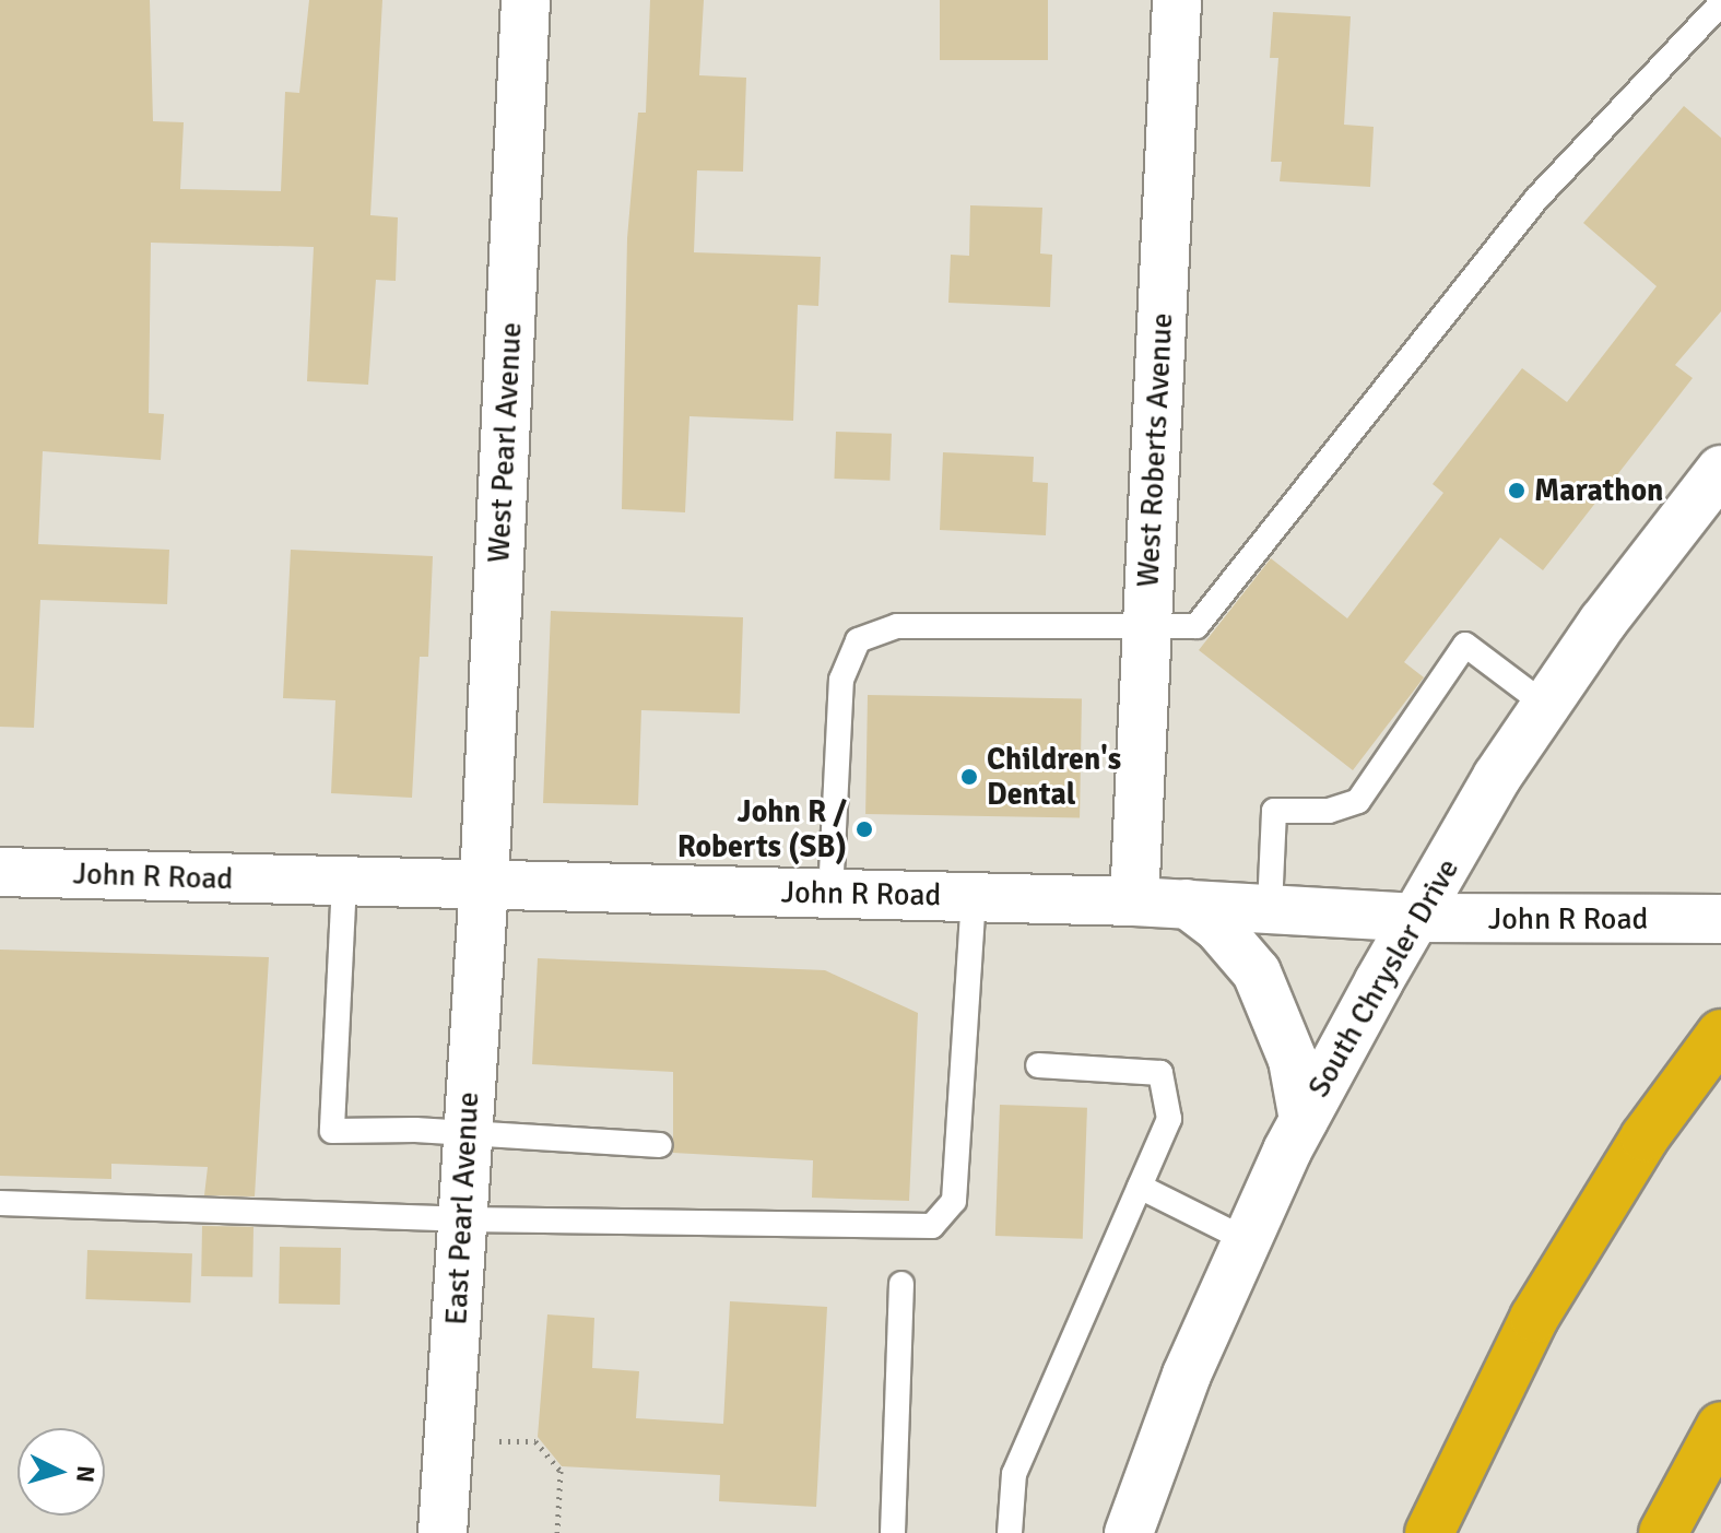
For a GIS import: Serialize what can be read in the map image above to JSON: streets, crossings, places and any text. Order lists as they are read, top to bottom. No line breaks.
{"streets":{"main road":["West Pearl Avenue","West Roberts Avenue","John R Road","South Chrysler Drive","East Pearl Avenue"]},"crossings":[["West Pearl Avenue","John R Road"],["West Pearl Avenue","East Pearl Avenue"],["West Roberts Avenue","John R Road"],["John R Road","South Chrysler Drive"],["John R Road","East Pearl Avenue"]],"places":["Marathon","Children's Dental","John R / Roberts (SB)"],"north":"right"}
